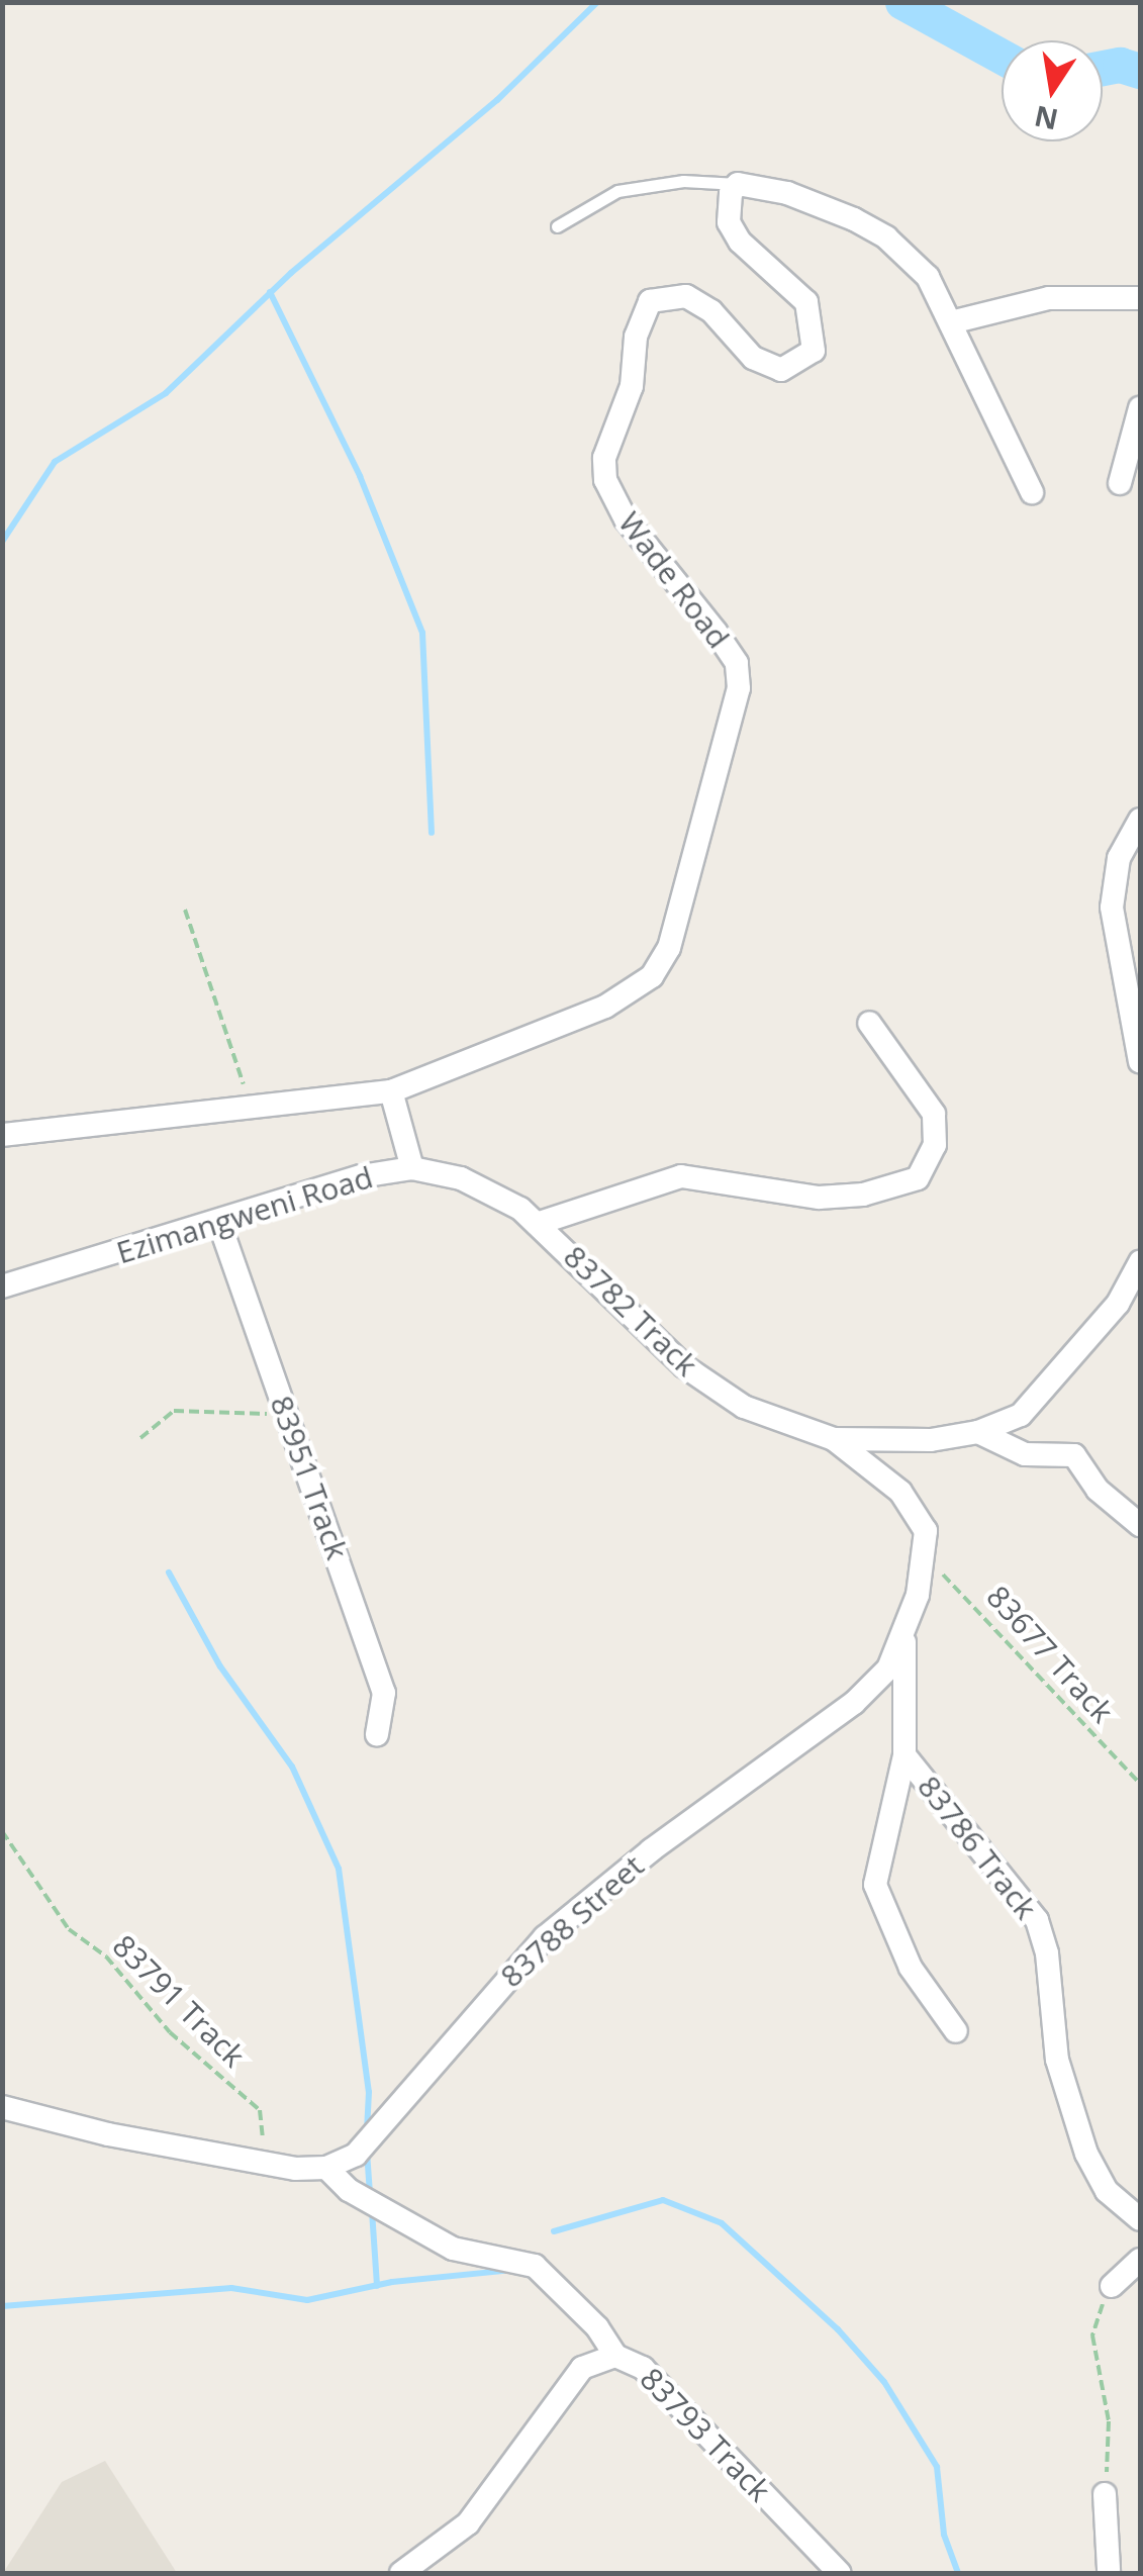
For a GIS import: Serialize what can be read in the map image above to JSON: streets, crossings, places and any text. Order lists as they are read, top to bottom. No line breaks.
{"streets":{"street":["Wade Road","Ezimangweni Road","83782 Track","83951 Track","83786 Track","83788 Street","83793 Track"],"path":["83677 Track","83791 Track"]},"crossings":[["Wade Road","Ezimangweni Road"],["Ezimangweni Road","83782 Track"],["Ezimangweni Road","83951 Track"],["83782 Track","83788 Street"],["83677 Track","83788 Street"]],"north":"bottom"}
